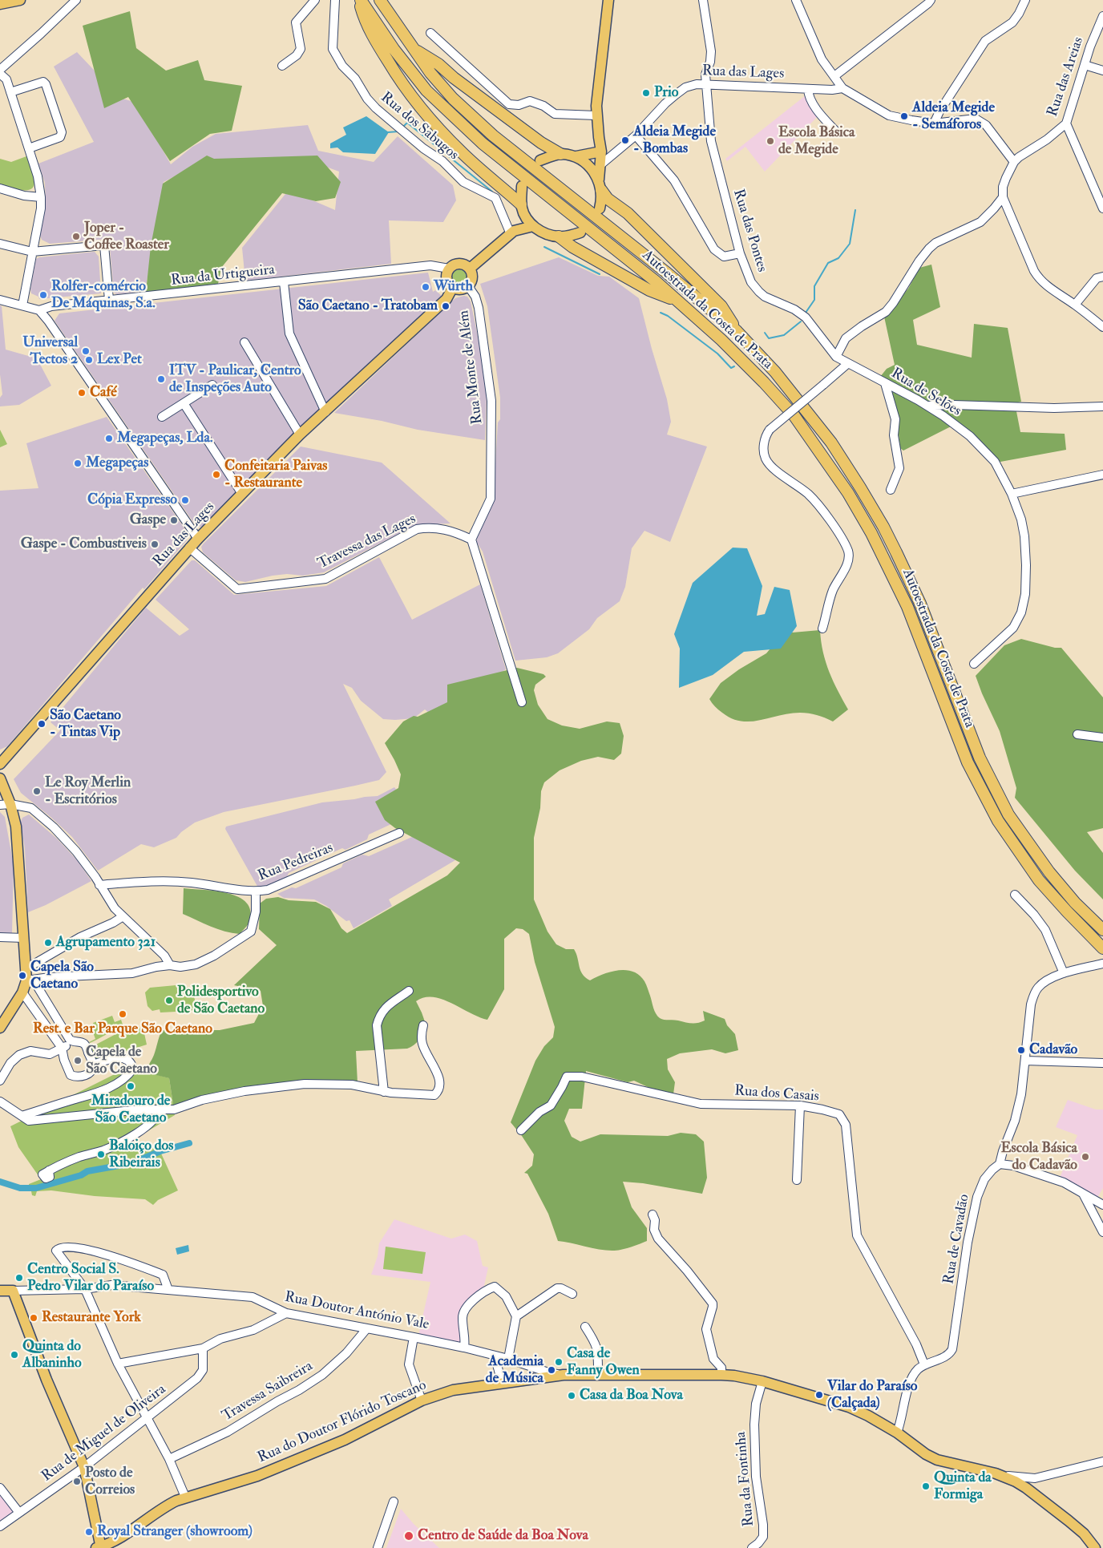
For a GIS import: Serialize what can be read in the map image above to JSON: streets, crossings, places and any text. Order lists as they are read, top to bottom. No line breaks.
{"streets":{"highway":["Autoestrada da Costa de Prata"],"main road":["Rua das Lages","Rua Doutor António Vale","Rua do Doutor Flórido Toscano"],"street":["Rua das Areias","Rua dos Sabugos","Rua das Pontes","Rua da Urtigueira","Rua Monte de Além","Rua de Selões","Travessa das Lages","Rua Pedreiras","Rua dos Casais","Rua de Cavadão","Travessa Saibreira","Rua de Miguel de Oliveira","Rua da Fontinha"]},"crossings":[["Rua das Lages","Rua das Pontes"],["Rua das Lages","Rua da Urtigueira"],["Rua das Lages","Rua Monte de Além"],["Rua das Lages","Travessa das Lages"],["Rua das Pontes","Rua de Selões"],["Rua da Urtigueira","Rua Monte de Além"],["Rua Monte de Além","Travessa das Lages"],["Rua dos Casais","Rua de Cavadão"],["Rua de Cavadão","Rua do Doutor Flórido Toscano"],["Rua Doutor António Vale","Travessa Saibreira"],["Rua Doutor António Vale","Rua do Doutor Flórido Toscano"],["Rua do Doutor Flórido Toscano","Rua da Fontinha"]],"places":["Prio","Aldeia Megide - Semáforos","Aldeia Megide - Bombas","Escola Básica de Megide","Joper - Coffee Roaster","Würth","Rolfer-comércio De Máquinas, S.a.","São Caetano - Tratobam","Universal Tectos 2","Lex Pet","ITV - Paulicar, Centro de Inspeções Auto","Café","Megapeças, Lda.","Megapeças","Confeitaria Paivas - Restaurante","Cópia Expresso","Gaspe","Gaspe - Combustiveis","São Caetano - Tintas Vip","Le Roy Merlin - Escritórios","Agrupamento 321","Capela São Caetano","Polidesportivo de São Caetano","Rest. e Bar Parque São Caetano","Cadavão","Capela de São Caetano","Miradouro de São Caetano","Baloiço dos Ribeirais","Escola Básica do Cadavão","Centro Social S. Pedro Vilar do Paraíso","Restaurante York","Quinta do Albaninho","Casa de Fanny Owen","Academia de Música","Vilar do Paraíso (Calçada)","Casa da Boa Nova","Posto de Correios","Quinta da Formiga","Royal Stranger (showroom)","Centro de Saúde da Boa Nova"]}
